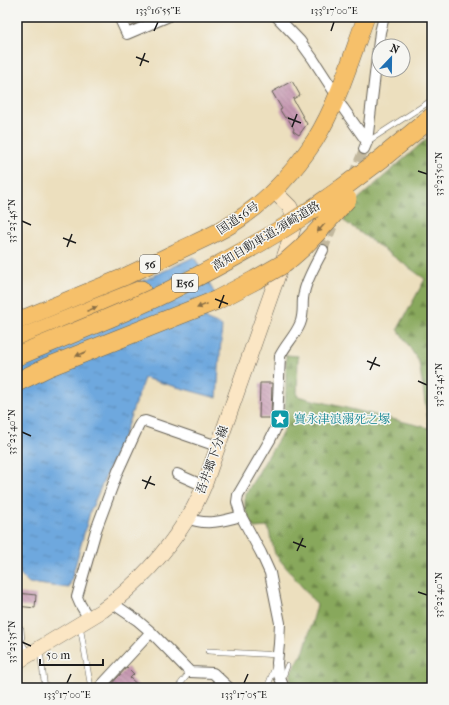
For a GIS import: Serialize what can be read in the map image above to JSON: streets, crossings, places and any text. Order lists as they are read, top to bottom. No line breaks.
{"streets":{"highway":["国道56号","高知自動車道;須崎道路","56","E56"],"main road":["吾井郷下分線"]},"crossings":[["国道56号","吾井郷下分線"]],"places":{"place":["寶永津浪溺死之塚"]},"scale_bar":"50 m","north":"top","coordinates":["133°16'55\"E","133°17'00\"E","33°23'50\"N","33°23'45\"N","33°23'40\"N","33°23'35\"N","133°17'05\"E"]}
